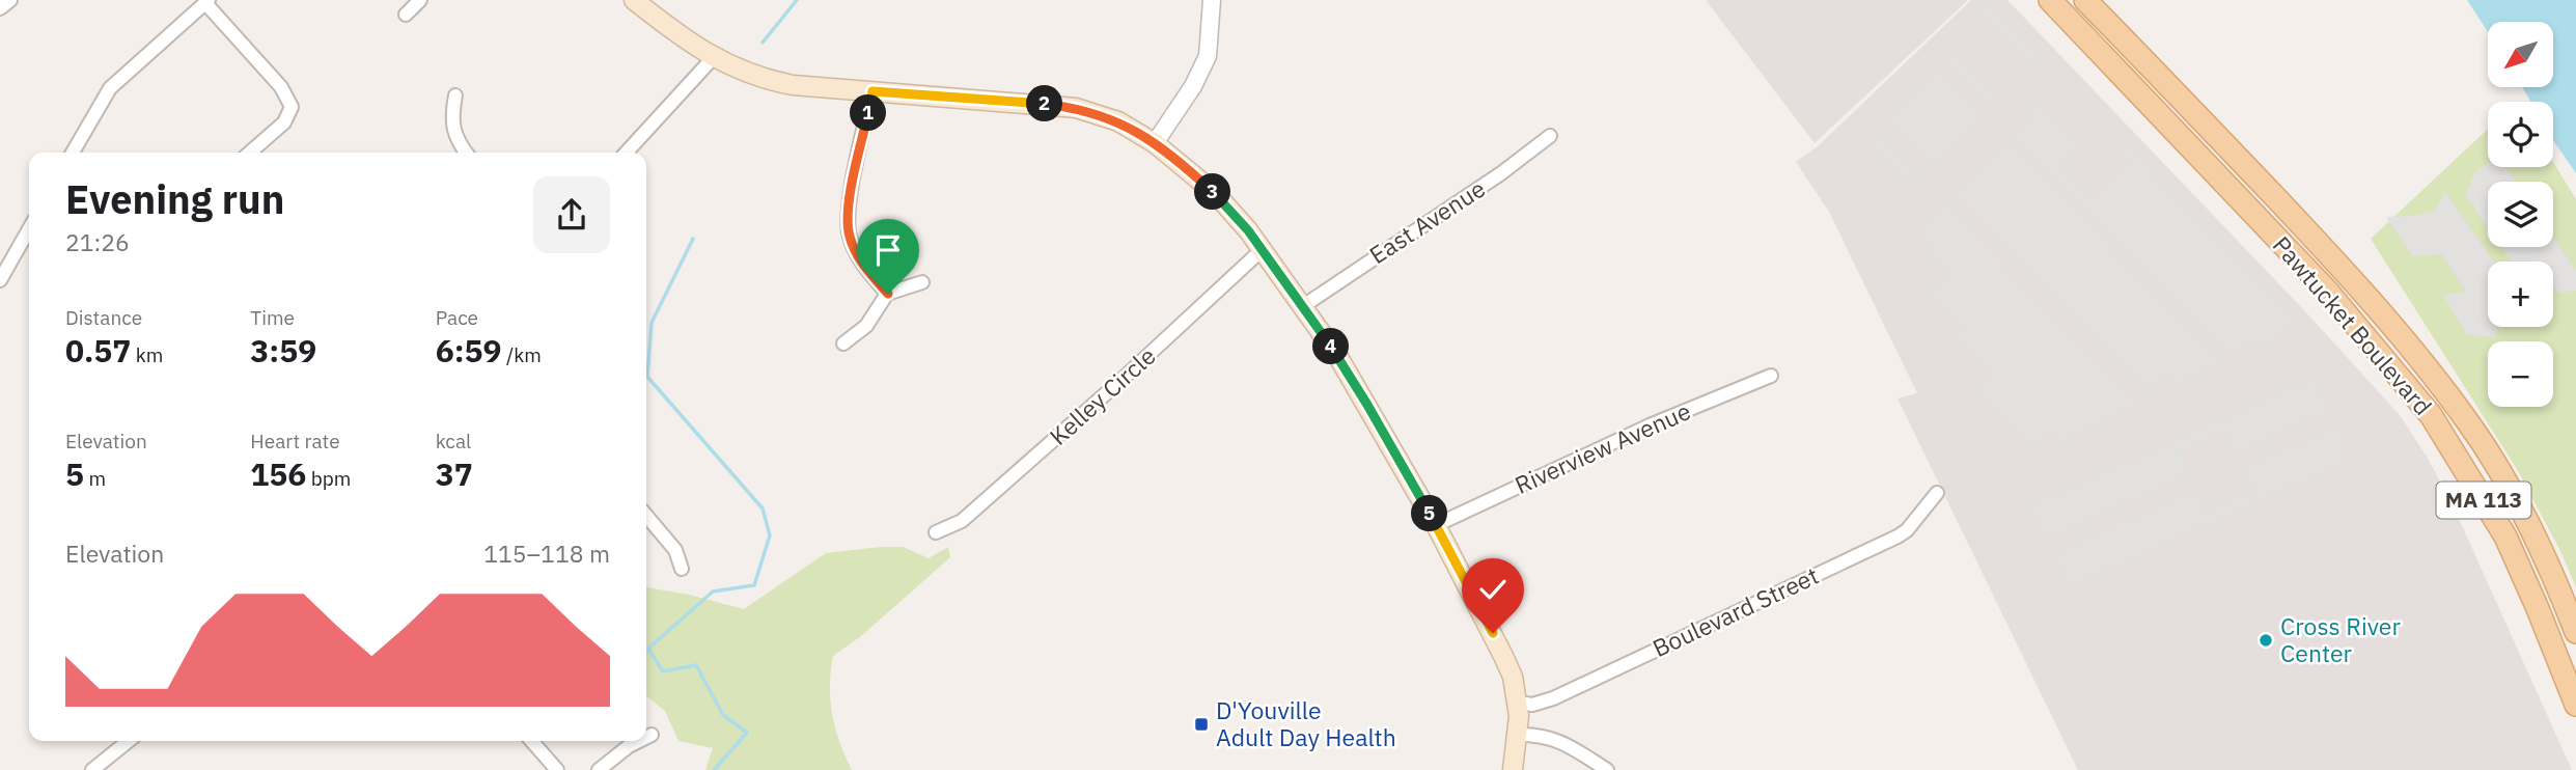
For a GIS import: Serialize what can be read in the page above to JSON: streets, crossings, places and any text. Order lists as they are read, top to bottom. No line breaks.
{"streets":{"main road":["Pawtucket Boulevard","MA 113"],"street":["East Avenue","Kelley Circle","Riverview Avenue","Boulevard Street"]},"places":{"other":["Cross River Center"],"transit":["D'Youville Adult Day Health"]},"north":"bottom left","page":{"map_buttons":["+","−"],"pins":["2","1","3","4","5"],"heading":["Evening run","21:26"],"stats":[["Distance","0.57 km"],["Time","3:59"],["Pace","6:59 /km"],["Elevation","5 m"],["Heart rate","156 bpm"],["kcal","37"]],"chart":["Elevation","115–118 m"]}}
